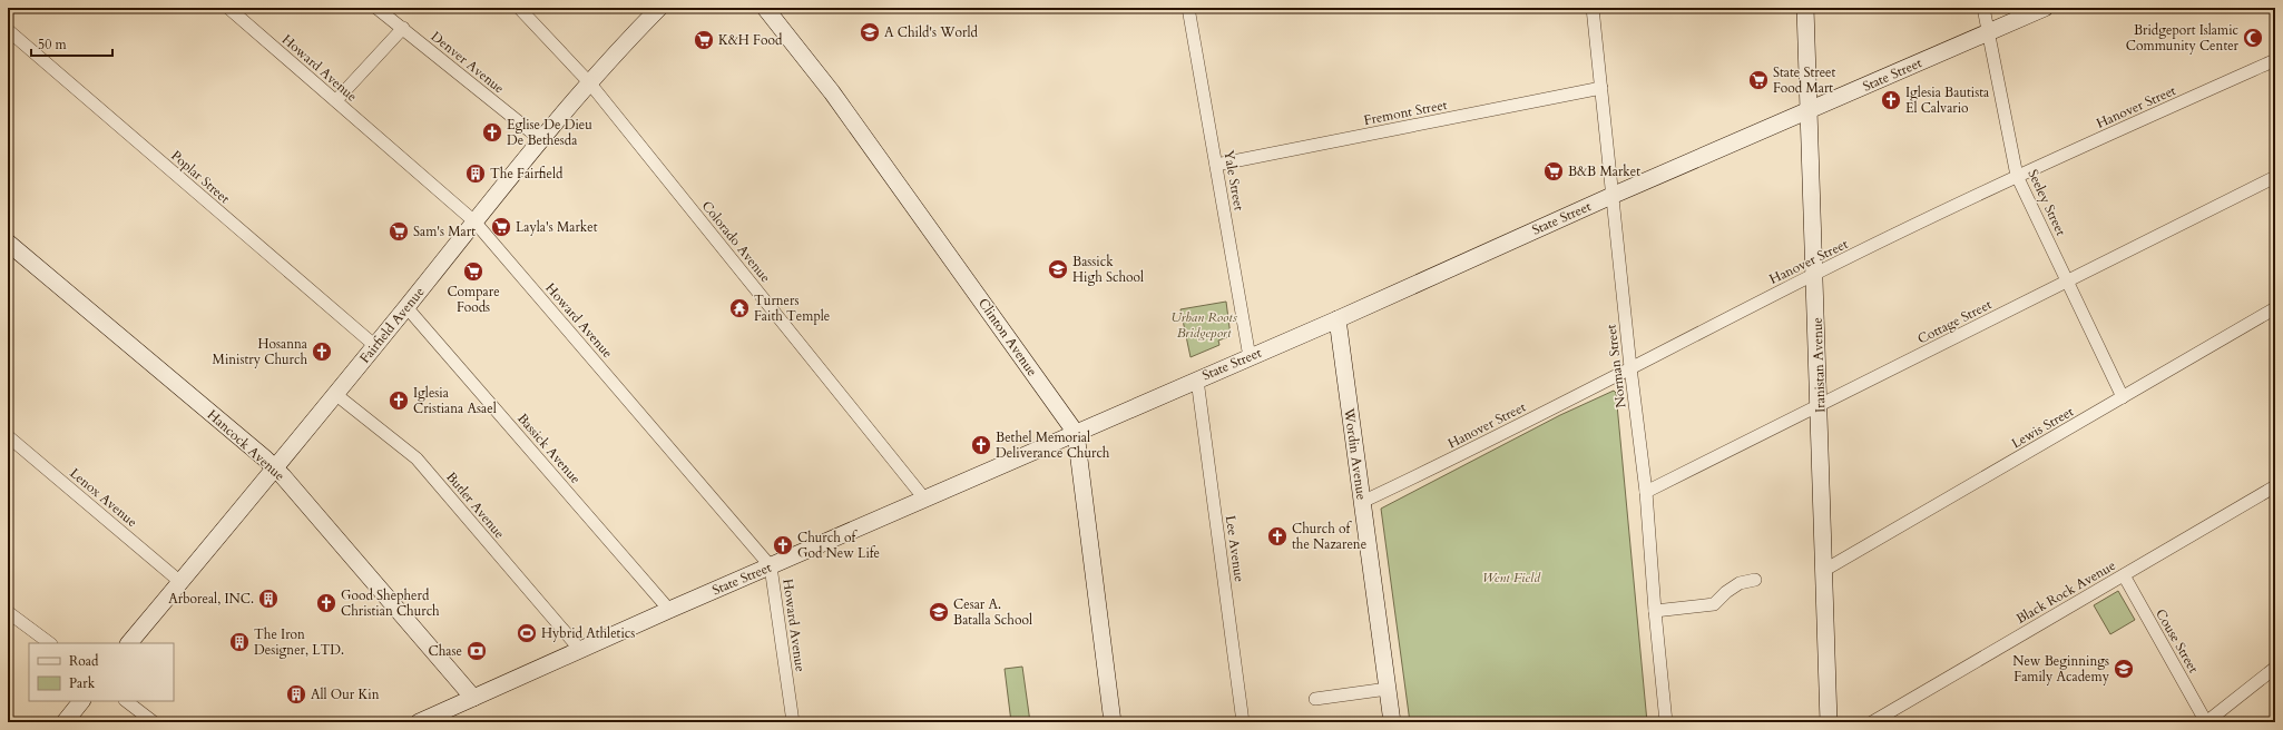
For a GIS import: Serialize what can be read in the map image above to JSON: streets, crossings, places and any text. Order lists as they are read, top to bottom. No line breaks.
{"streets":{"main road":["State Street","Fairfield Avenue","Clinton Avenue","Iranistan Avenue","Hancock Avenue","Wordin Avenue"],"street":["Denver Avenue","Howard Avenue","Hanover Street","Fremont Street","Poplar Street","Yale Street","Seeley Street","Colorado Avenue","Cottage Street","Norman Street","Lewis Street","Bassick Avenue","Lenox Avenue","Butler Avenue","Lee Avenue","Black Rock Avenue","Couse Street"]},"crossings":[["Denver Avenue","Fairfield Avenue"],["Howard Avenue","State Street"],["Howard Avenue","Fairfield Avenue"],["State Street","Yale Street"],["State Street","Seeley Street"],["State Street","Colorado Avenue"],["State Street","Clinton Avenue"],["State Street","Iranistan Avenue"],["State Street","Norman Street"],["State Street","Hancock Avenue"],["State Street","Bassick Avenue"],["State Street","Wordin Avenue"],["State Street","Butler Avenue"],["State Street","Lee Avenue"],["Hanover Street","Seeley Street"],["Hanover Street","Iranistan Avenue"],["Hanover Street","Norman Street"],["Hanover Street","Wordin Avenue"],["Fremont Street","Yale Street"],["Fremont Street","Norman Street"],["Poplar Street","Fairfield Avenue"],["Seeley Street","Cottage Street"],["Seeley Street","Lewis Street"],["Colorado Avenue","Fairfield Avenue"],["Cottage Street","Iranistan Avenue"],["Cottage Street","Norman Street"],["Fairfield Avenue","Hancock Avenue"],["Fairfield Avenue","Bassick Avenue"],["Fairfield Avenue","Lenox Avenue"],["Fairfield Avenue","Butler Avenue"],["Iranistan Avenue","Lewis Street"],["Black Rock Avenue","Couse Street"]],"parks":["Urban Roots Bridgeport","Went Field"],"places":{"school or university":["A Child's World","Bassick High School","Cesar A. Batalla School","New Beginnings Family Academy"],"mosque":["Bridgeport Islamic Community Center"],"supermarket":["K&H Food","State Street Food Mart","B&B Market","Layla's Market","Sam's Mart","Compare Foods"],"church":["Iglesia Bautista El Calvario","Eglise De Dieu De Bethesda","Hosanna Ministry Church","Iglesia Cristiana Asael","Bethel Memorial Deliverance Church","Church of the Nazarene","Church of God New Life","Good Shepherd Christian Church"],"building":["The Fairfield","Arboreal, INC.","The Iron Designer, LTD.","All Our Kin"],"temple":["Turners Faith Temple"],"sports":["Hybrid Athletics"],"bank":["Chase"]},"legend":["Road","Park"],"scale_bar":"50 m"}
